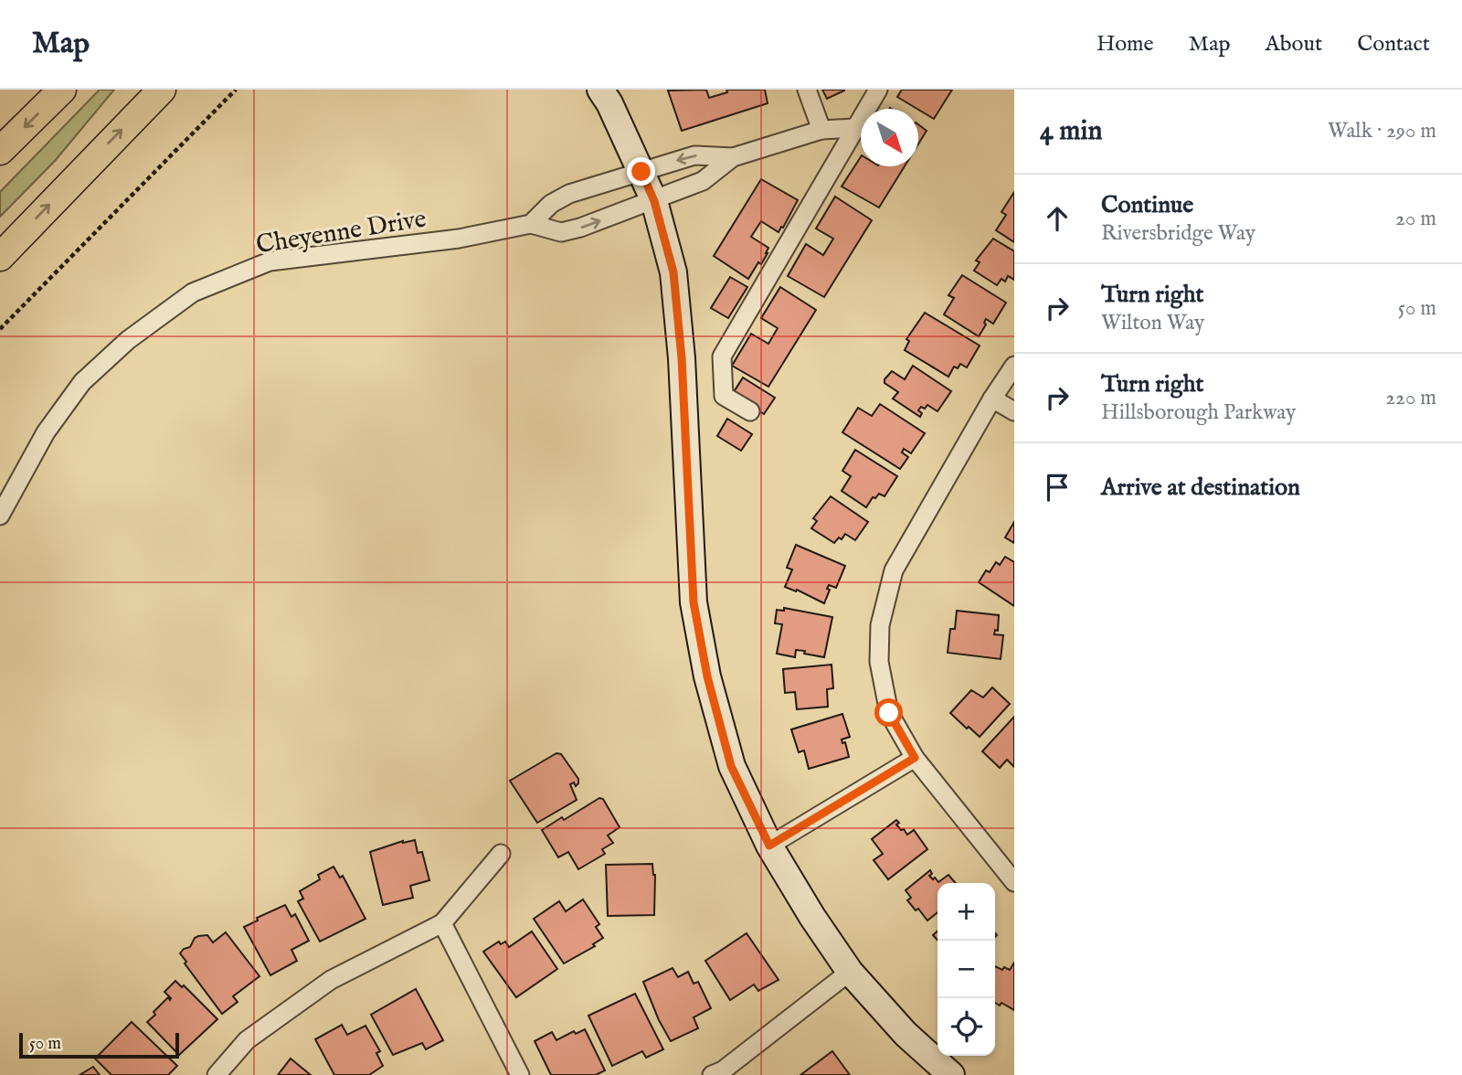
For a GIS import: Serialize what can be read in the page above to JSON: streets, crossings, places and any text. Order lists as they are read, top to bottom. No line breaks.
{"streets":{"street":["Cheyenne Drive"]},"scale_bar":"50 m","north":"bottom right","page":{"header":"Map","nav":["Home","Map","About","Contact"],"heading":["4 min","Walk · 290 m"],"list":[["Continue","Riversbridge Way","20 m"],["Turn right","Wilton Way","50 m"],["Turn right","Hillsborough Parkway","220 m"],"Arrive at destination"],"map_buttons":["+","−"],"scale":"50 m"}}
